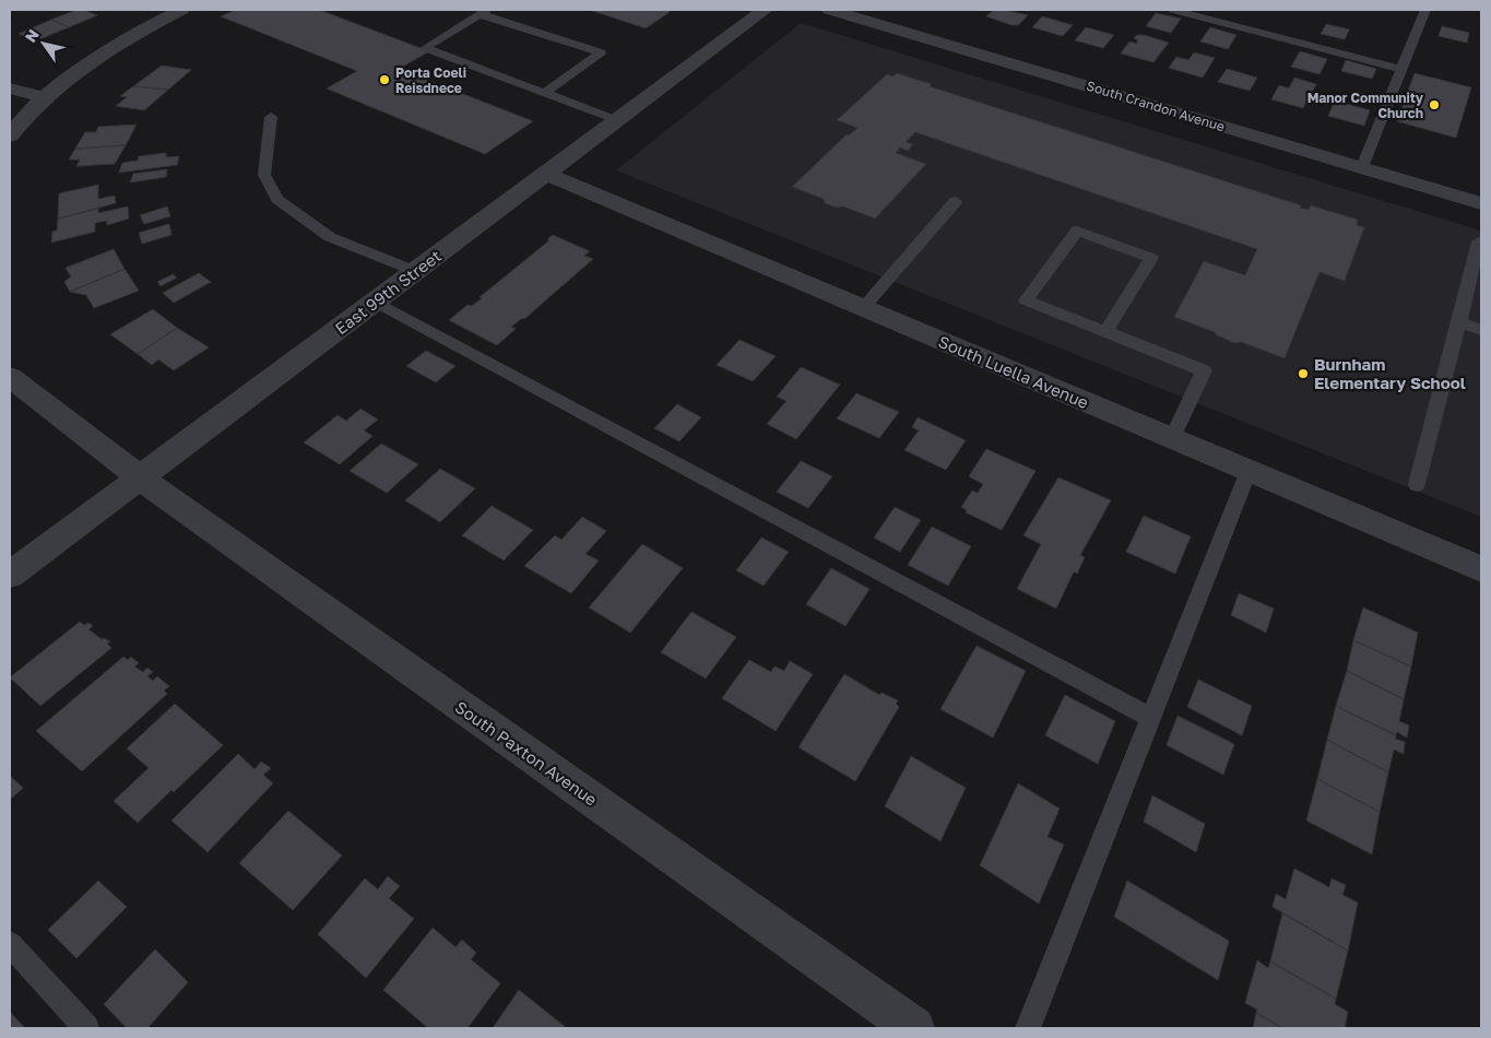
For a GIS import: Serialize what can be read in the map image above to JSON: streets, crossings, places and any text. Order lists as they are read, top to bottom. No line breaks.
{"streets":{"street":["South Crandon Avenue","East 99th Street","South Luella Avenue","South Paxton Avenue"]},"crossings":[["East 99th Street","South Luella Avenue"],["East 99th Street","South Paxton Avenue"]],"places":["Porta Coeli Reisdnece","Manor Community Church","Burnham Elementary School"],"north":"top left"}
